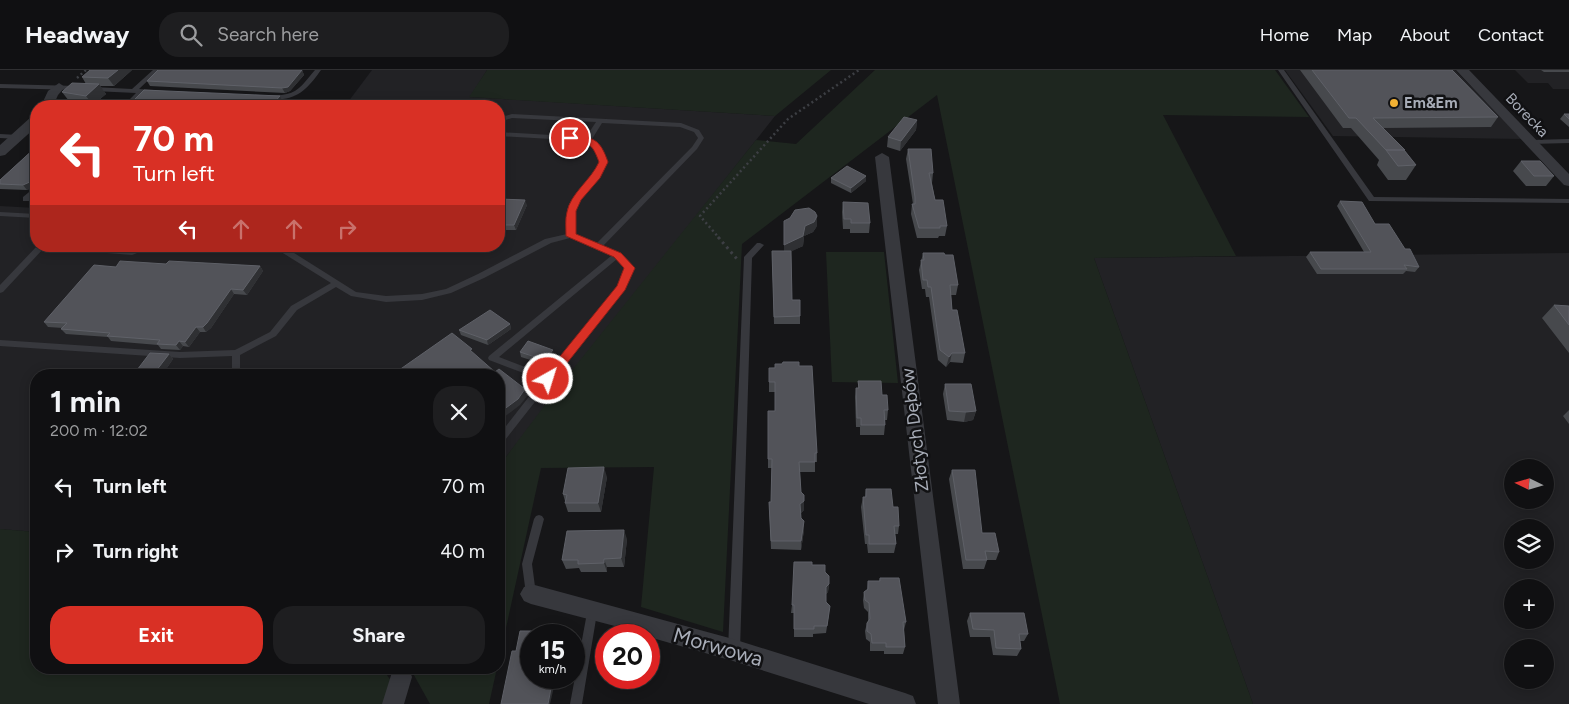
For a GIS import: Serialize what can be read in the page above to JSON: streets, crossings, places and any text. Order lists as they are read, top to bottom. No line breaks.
{"streets":{"street":["Borecka","Złotych Dębów","Morwowa"]},"places":["Em&Em"],"north":"left","page":{"header":"Headway","search":"Search here","nav":["Home","Map","About","Contact"],"turn":["70 m","Turn left"],"heading":["1 min","200 m · 12:02"],"list":[{"name":"Turn left","value":"70 m"},{"name":"Turn right","value":"40 m"}],"map_buttons":["+","−"],"buttons":["Exit","Share"],"speed":"15 km/h","limit":"20"}}
